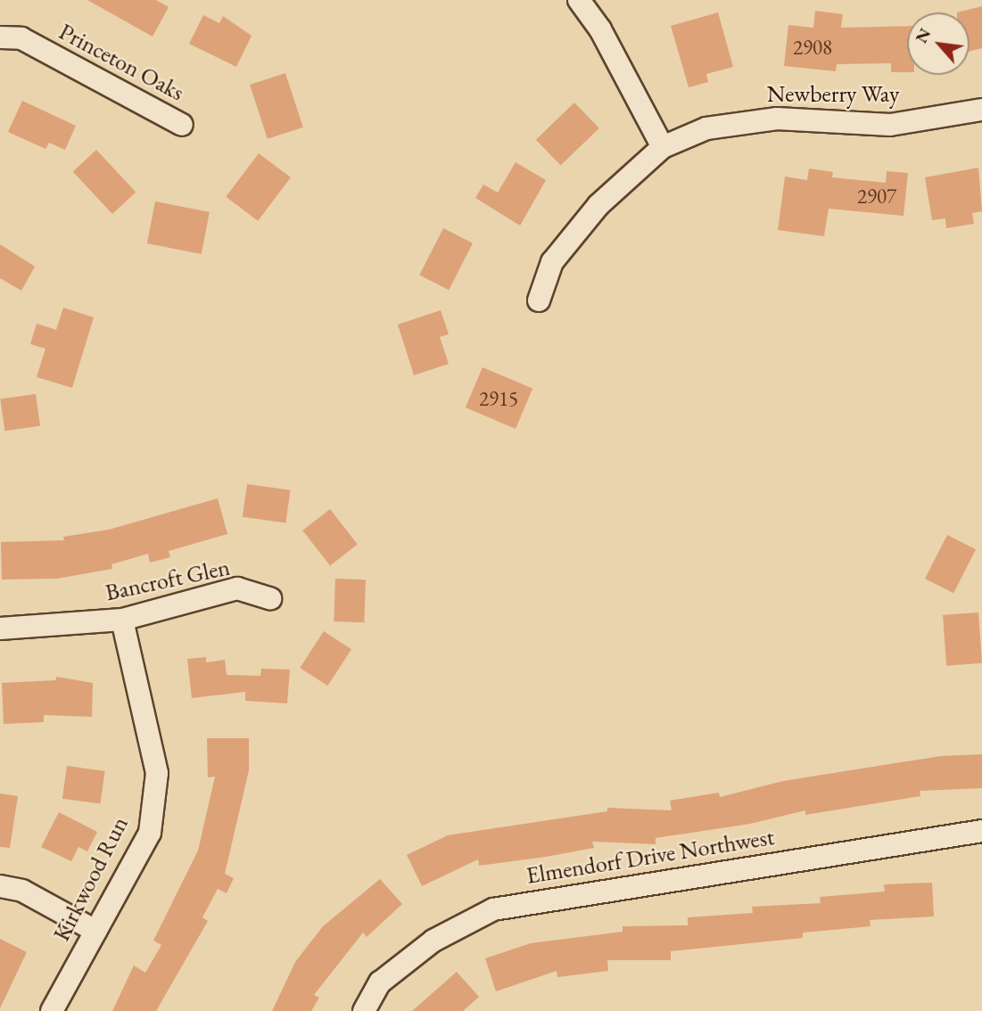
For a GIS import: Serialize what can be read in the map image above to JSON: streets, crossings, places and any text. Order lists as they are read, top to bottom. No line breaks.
{"streets":{"street":["Princeton Oaks","Newberry Way","Bancroft Glen","Elmendorf Drive Northwest","Kirkwood Run"]},"crossings":[["Bancroft Glen","Kirkwood Run"]],"house_numbers":["2908","2907","2915"],"north":"top left"}
